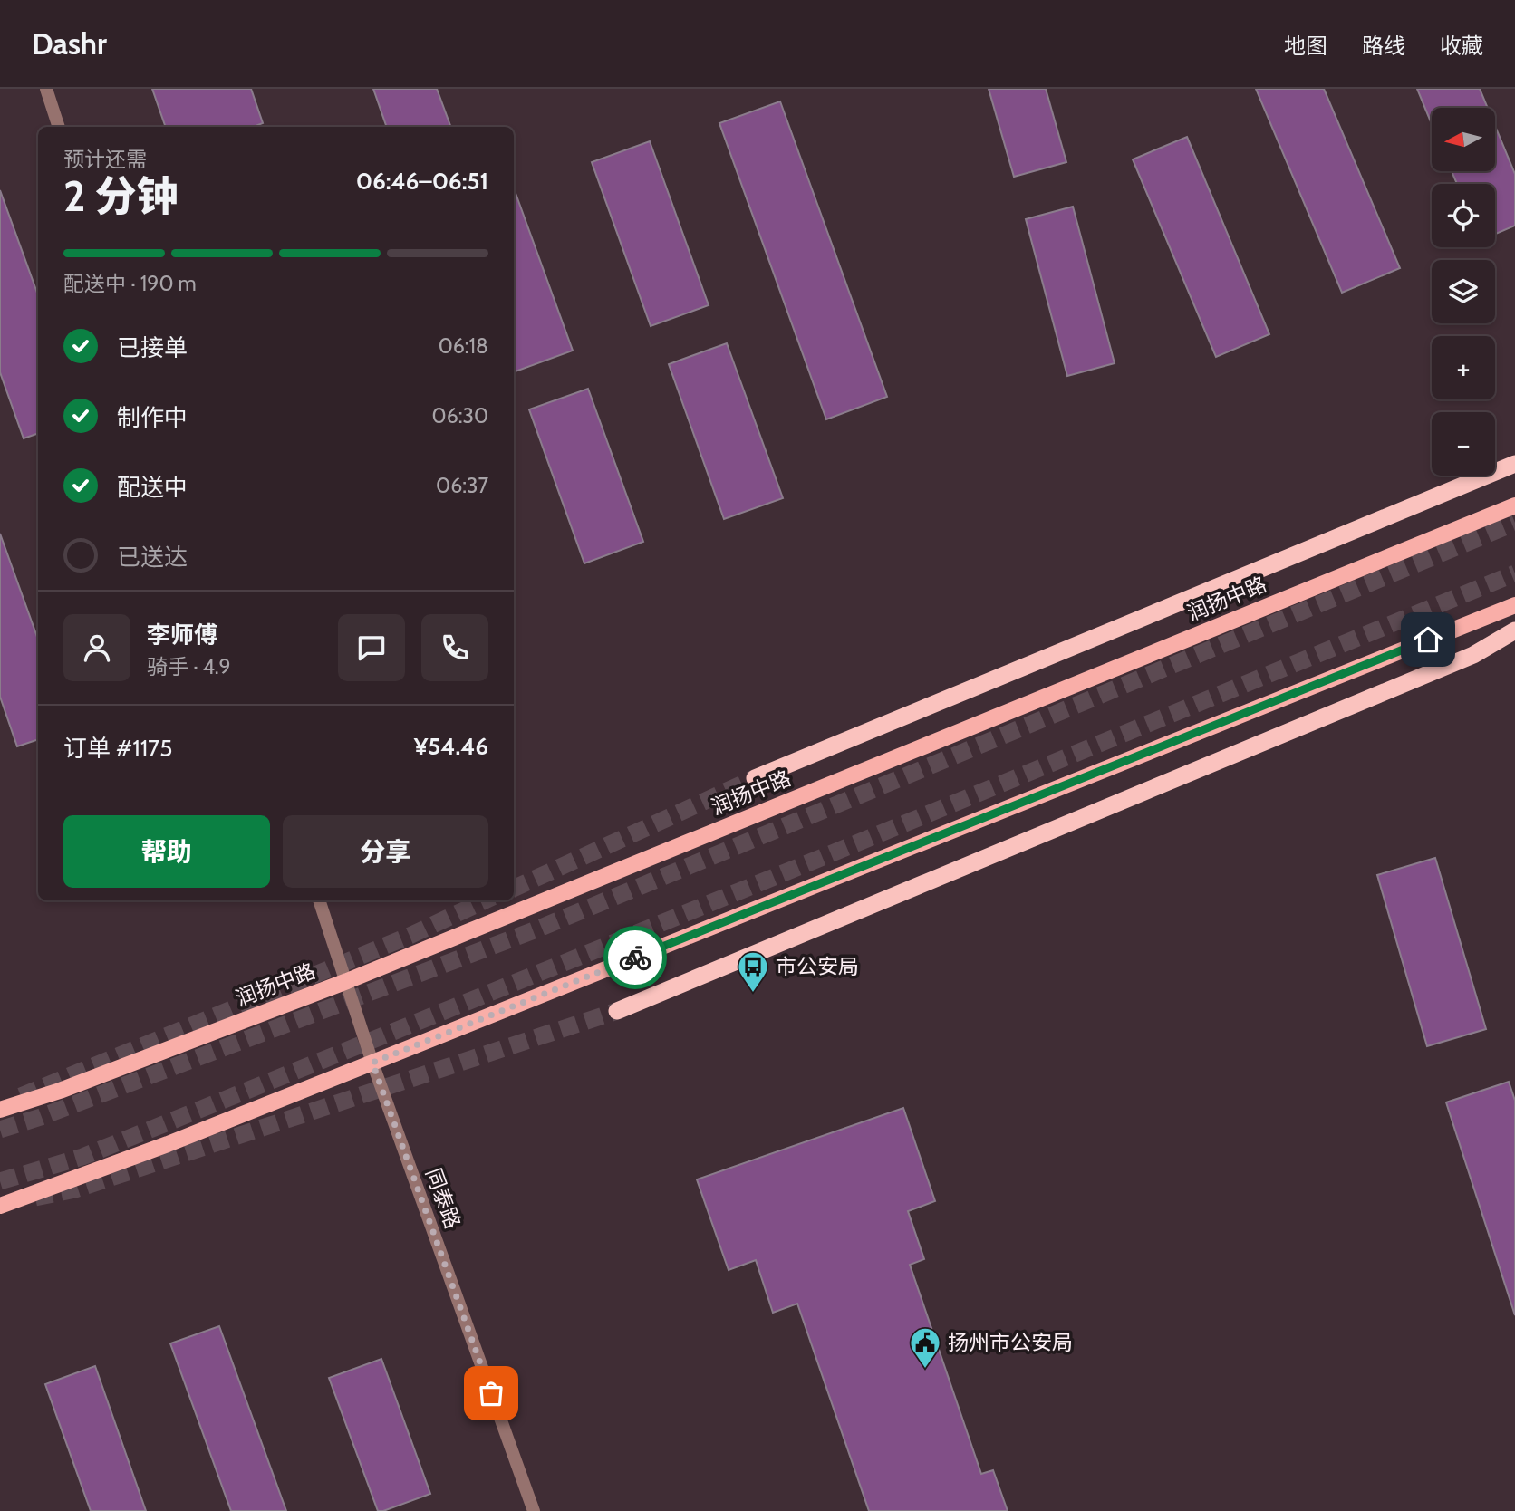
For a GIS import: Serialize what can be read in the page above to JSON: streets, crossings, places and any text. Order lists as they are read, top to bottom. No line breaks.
{"streets":{"main road":["润扬中路"],"street":["同泰路"]},"crossings":[["润扬中路","同泰路"]],"places":{"bus stop":["市公安局"],"public building":["扬州市公安局"]},"north":"left","page":{"header":"Dashr","nav":["地图","路线","收藏"],"map_buttons":["+","−"],"heading":["2 分钟","预计还需","06:46–06:51"],"panel":["李师傅","骑手 · 4.9","订单 #1175","¥54.46"],"bar":"配送中 · 190 m","list":[["已接单","06:18"],["制作中","06:30"],["配送中","06:37"],"已送达"],"buttons":["帮助","分享"]}}
